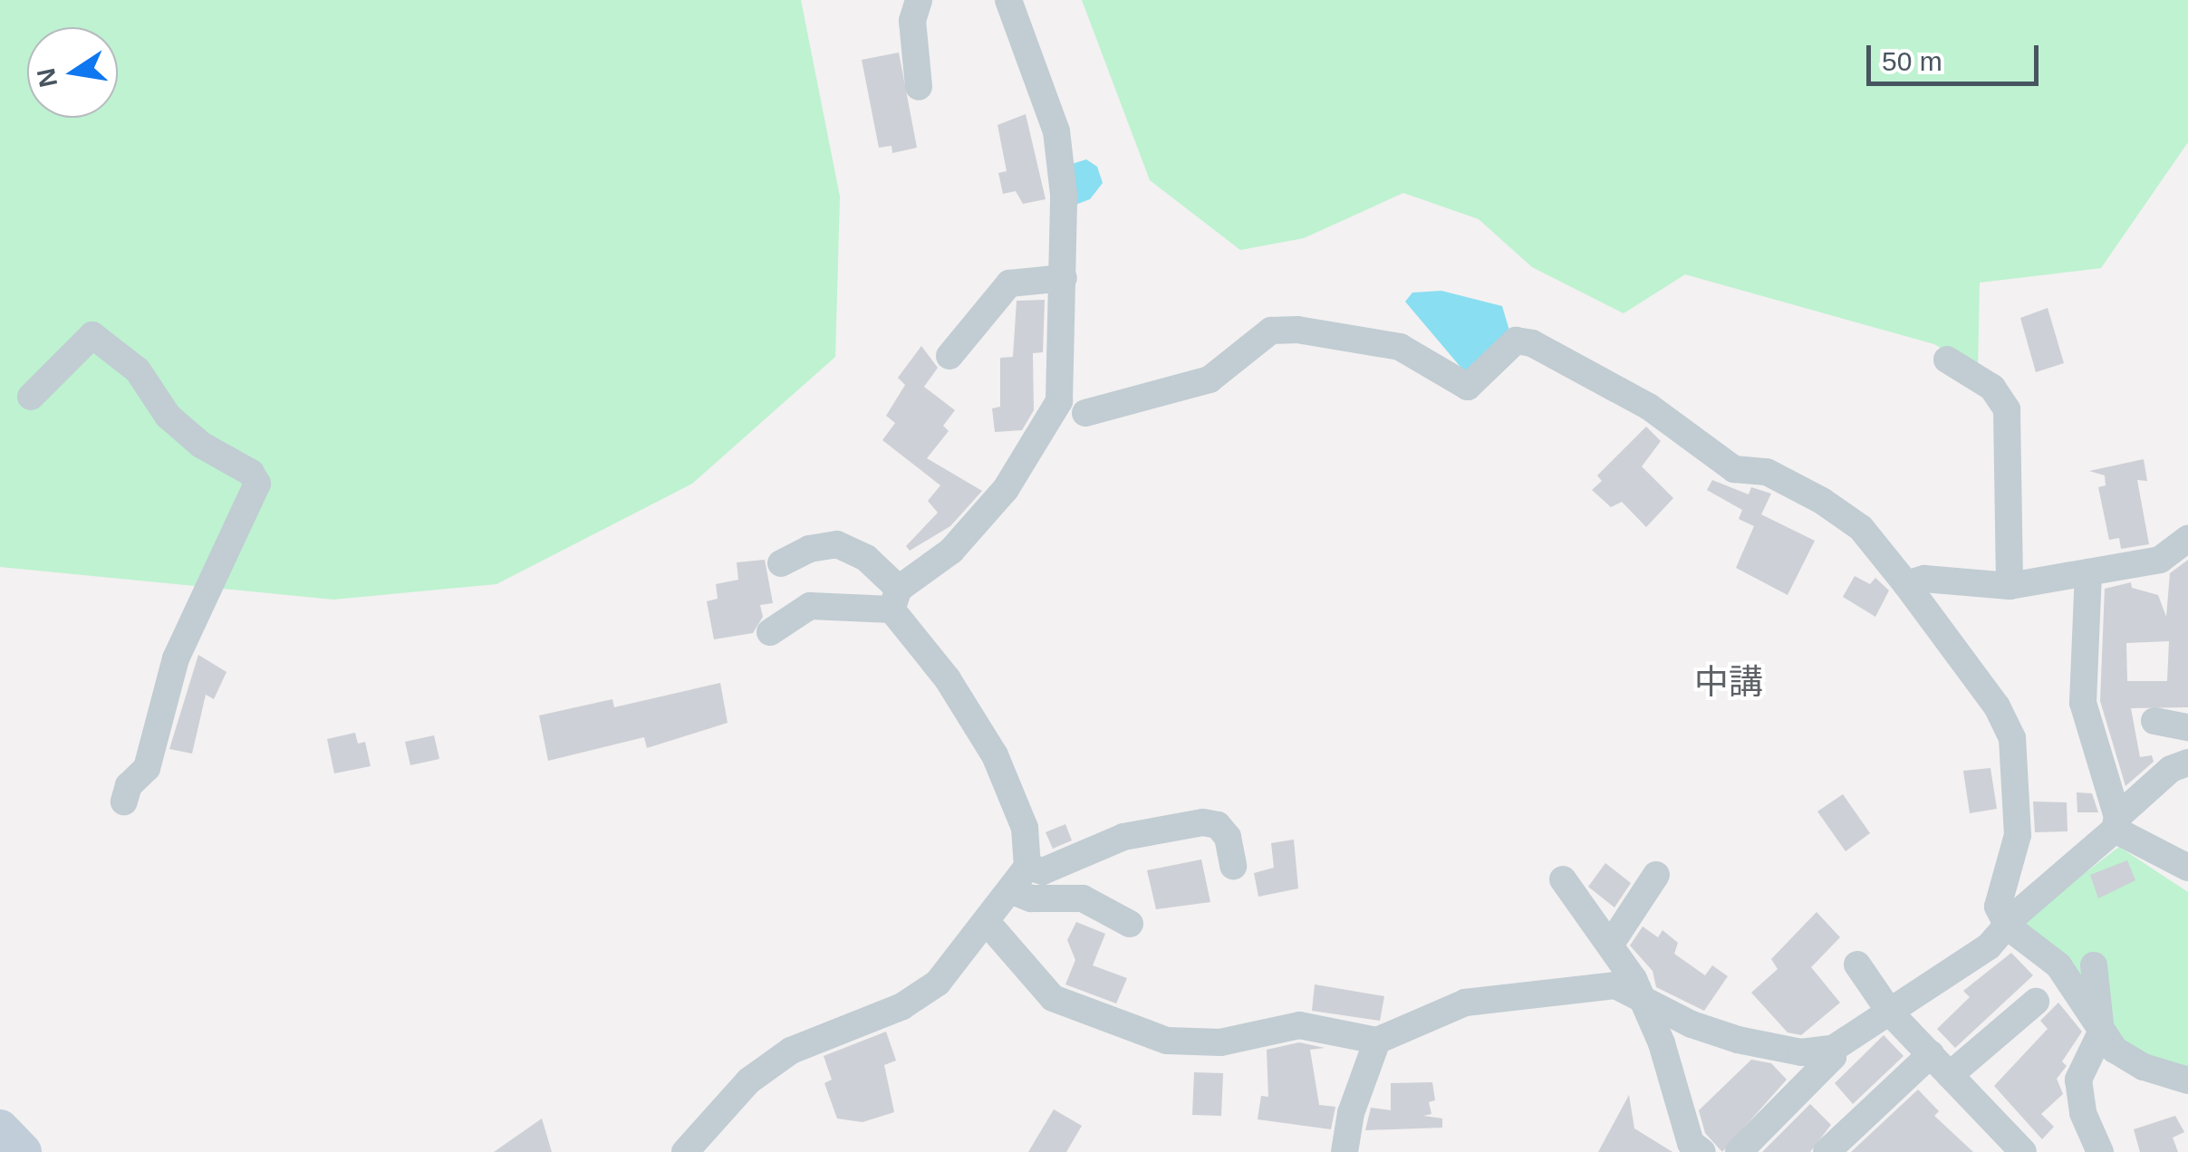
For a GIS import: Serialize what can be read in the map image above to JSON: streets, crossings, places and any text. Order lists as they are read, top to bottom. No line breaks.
{"districts":["中講"],"scale_bar":"50 m","north":"left"}
